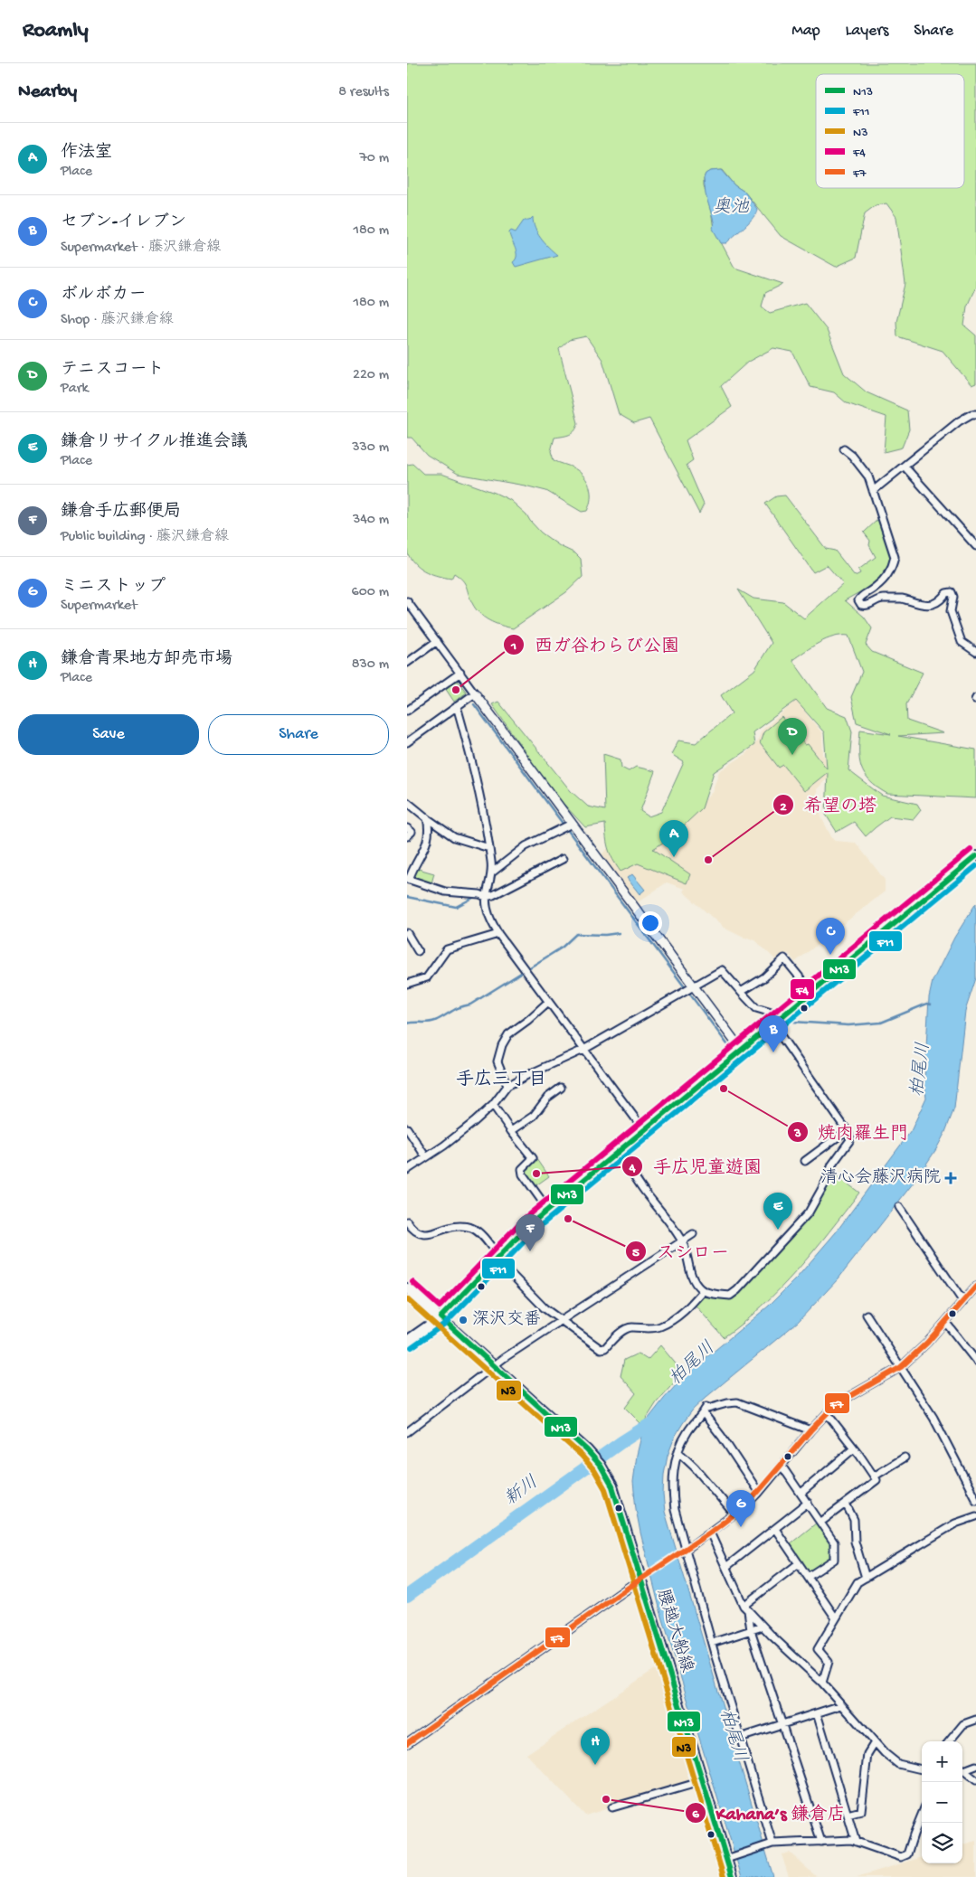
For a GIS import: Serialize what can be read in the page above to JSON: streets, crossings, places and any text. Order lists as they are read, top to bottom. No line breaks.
{"streets":{"main road":["腰越大船線"]},"districts":["手広三丁目"],"water":["奥池","柏尾川","新川"],"places":{"other":["西ガ谷わらび公園","希望の塔","焼肉羅生門","手広児童遊園","スシロー","深沢交番","Kahana’s 鎌倉店"],"health":["清心会藤沢病院"]},"lines":["transit line F4","transit line N13","transit line F11","transit line F7","transit line N3"],"legend":["N13","F11","N3","F4","F7"],"page":{"header":"Roamly","nav":["Map","Layers","Share"],"heading":["Nearby","8 results"],"list":[{"mark":"A","name":"作法室","note":"Place","value":"70 m"},{"mark":"B","name":"セブン-イレブン","note":"Supermarket · 藤沢鎌倉線","value":"180 m"},{"mark":"C","name":"ボルボカー","note":"Shop · 藤沢鎌倉線","value":"180 m"},{"mark":"D","name":"テニスコート","note":"Park","value":"220 m"},{"mark":"E","name":"鎌倉リサイクル推進会議","note":"Place","value":"330 m"},{"mark":"F","name":"鎌倉手広郵便局","note":"Public building · 藤沢鎌倉線","value":"340 m"},{"mark":"G","name":"ミニストップ","note":"Supermarket","value":"600 m"},{"mark":"H","name":"鎌倉青果地方卸売市場","note":"Place","value":"830 m"}],"buttons":["Save","Share"],"pins":["D","A","C","B","E","F","G","H"],"map_buttons":["+","−"]}}
